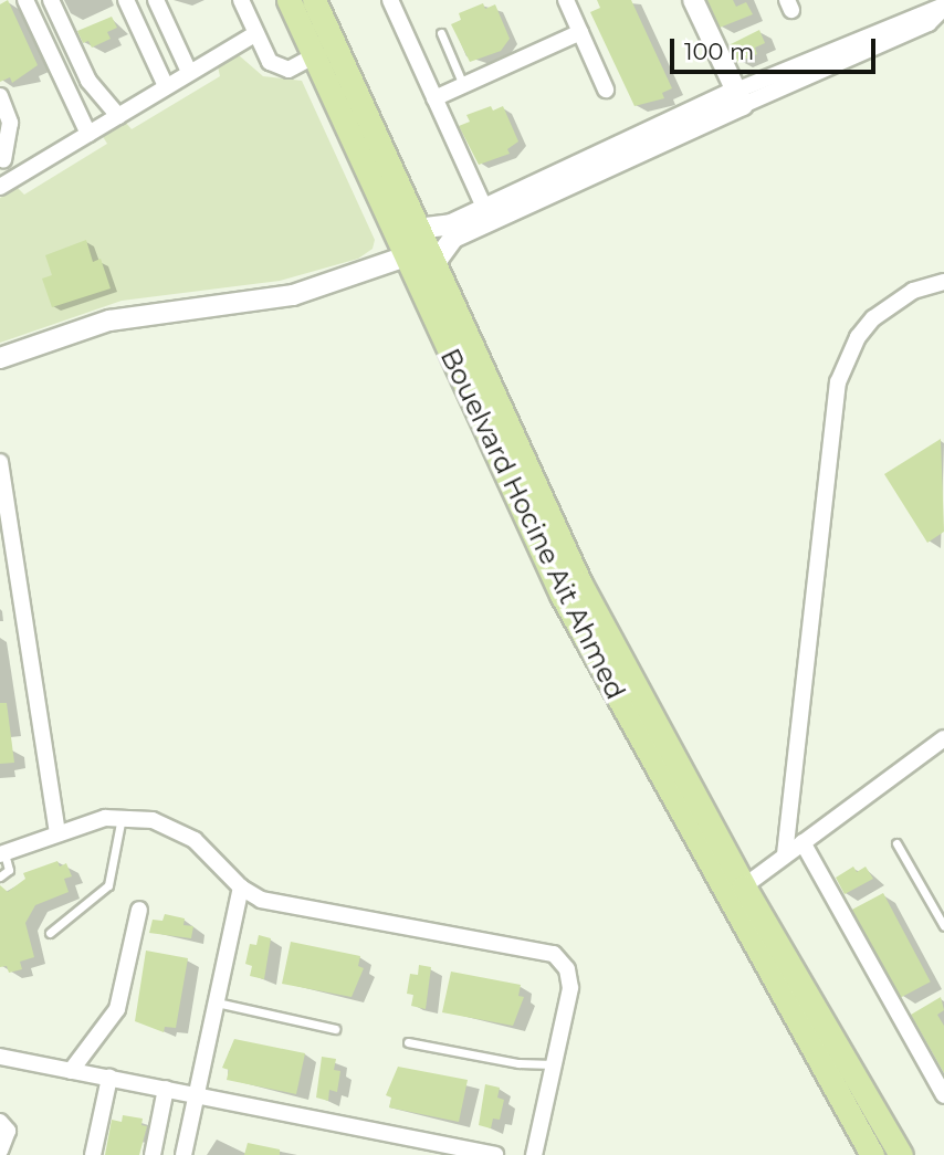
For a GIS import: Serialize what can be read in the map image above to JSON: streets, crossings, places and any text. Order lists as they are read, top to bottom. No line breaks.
{"streets":{"main road":["Bouelvard Hocine Ait Ahmed"]},"scale_bar":"100 m"}
